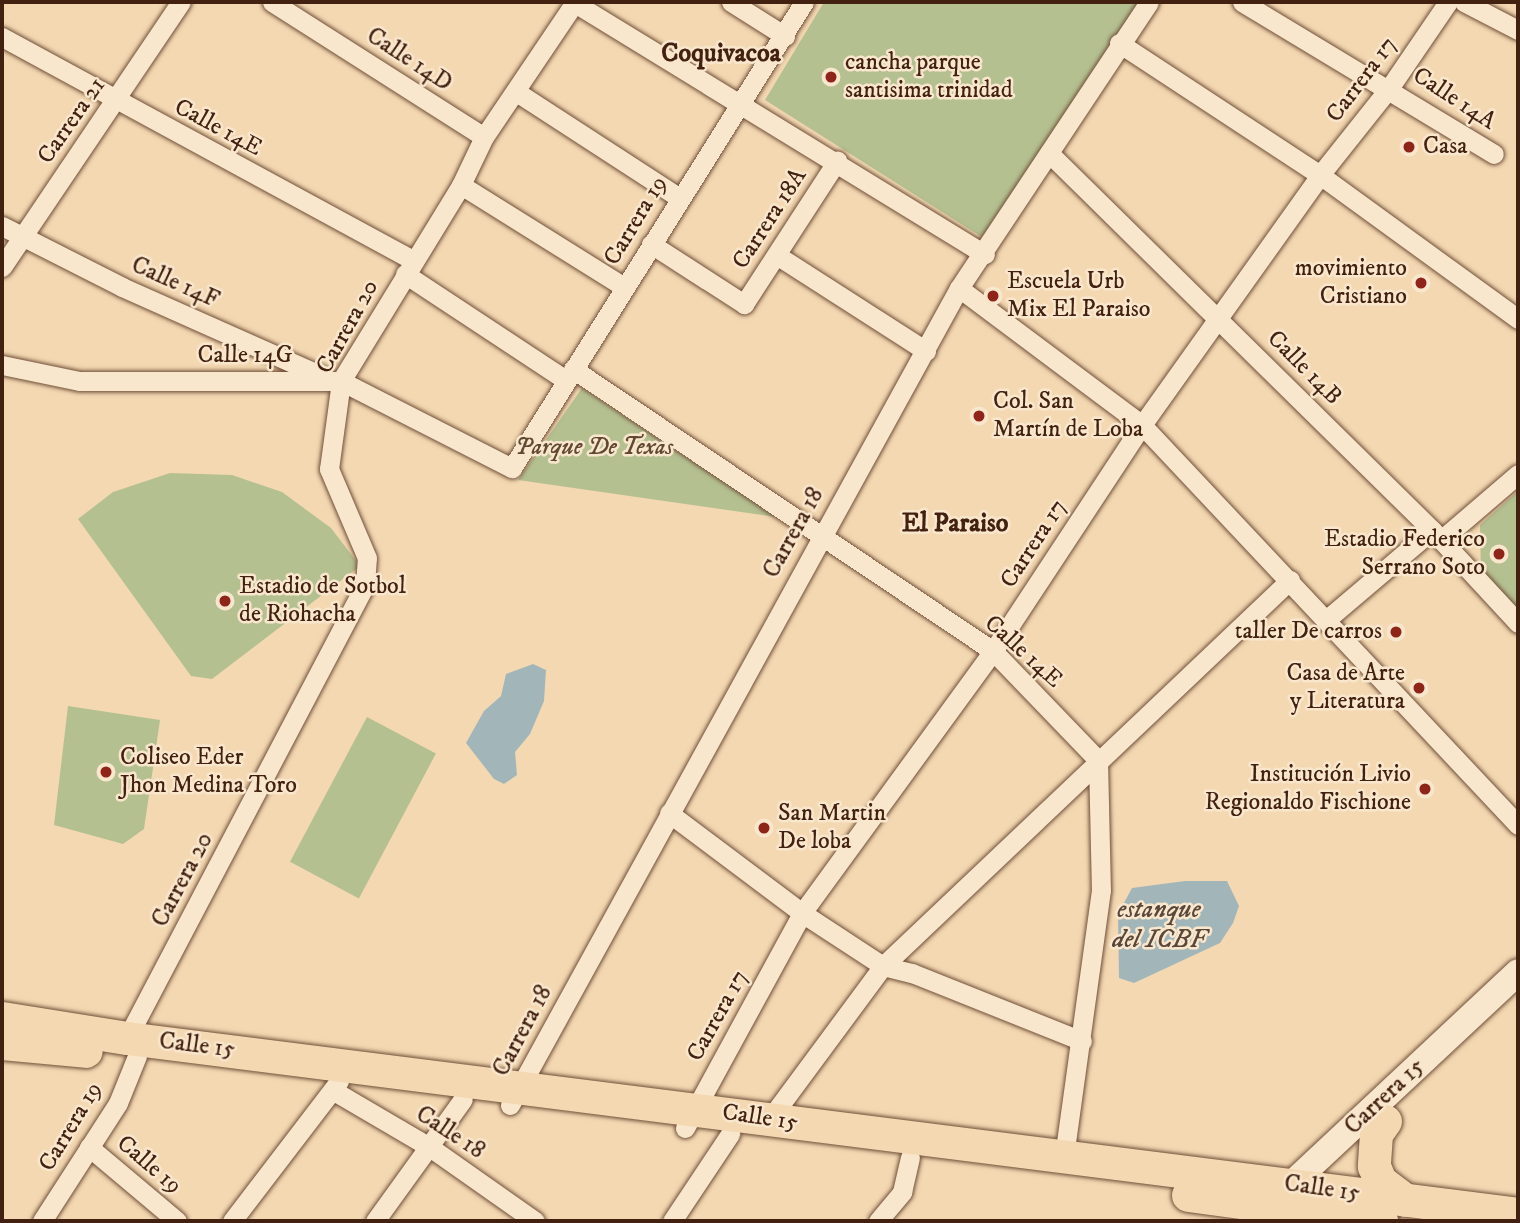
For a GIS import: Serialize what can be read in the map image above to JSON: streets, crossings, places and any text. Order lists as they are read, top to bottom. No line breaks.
{"streets":{"highway":["Calle 15"],"main road":["Carrera 15"],"street":["Calle 14D","Carrera 17","Calle 14A","Carrera 21","Calle 14E","Carrera 18A","Carrera 19","Calle 14F","Carrera 20","Calle 14G","Calle 14B","Carrera 18","Calle 18","Calle 19"]},"crossings":[["Calle 14D","Carrera 20"],["Carrera 17","Calle 14A"],["Carrera 17","Calle 14E"],["Carrera 17","Calle 14B"],["Carrera 17","Calle 15"],["Carrera 21","Calle 14E"],["Carrera 21","Calle 14F"],["Calle 14E","Carrera 19"],["Calle 14E","Carrera 20"],["Calle 14E","Carrera 18"],["Carrera 18A","Carrera 19"],["Carrera 19","Carrera 20"],["Carrera 19","Calle 14G"],["Carrera 19","Calle 15"],["Carrera 19","Calle 19"],["Calle 14F","Carrera 20"],["Calle 14F","Calle 14G"],["Carrera 20","Calle 14G"],["Carrera 20","Calle 15"],["Calle 14B","Carrera 18"],["Carrera 18","Calle 15"],["Calle 15","Carrera 15"],["Calle 15","Calle 18"]],"districts":["Coquivacoa","El Paraiso"],"water":["estanque del ICBF"],"parks":["Parque De Texas"],"places":["cancha parque santisima trinidad","Casa","movimiento Cristiano","Escuela Urb Mix El Paraiso","Col. San Martín de Loba","Estadio Federico Serrano Soto","Estadio de Sotbol de Riohacha","taller De carros","Casa de Arte y Literatura","Coliseo Eder Jhon Medina Toro","Institución Livio Regionaldo Fischione","San Martin De loba"]}
